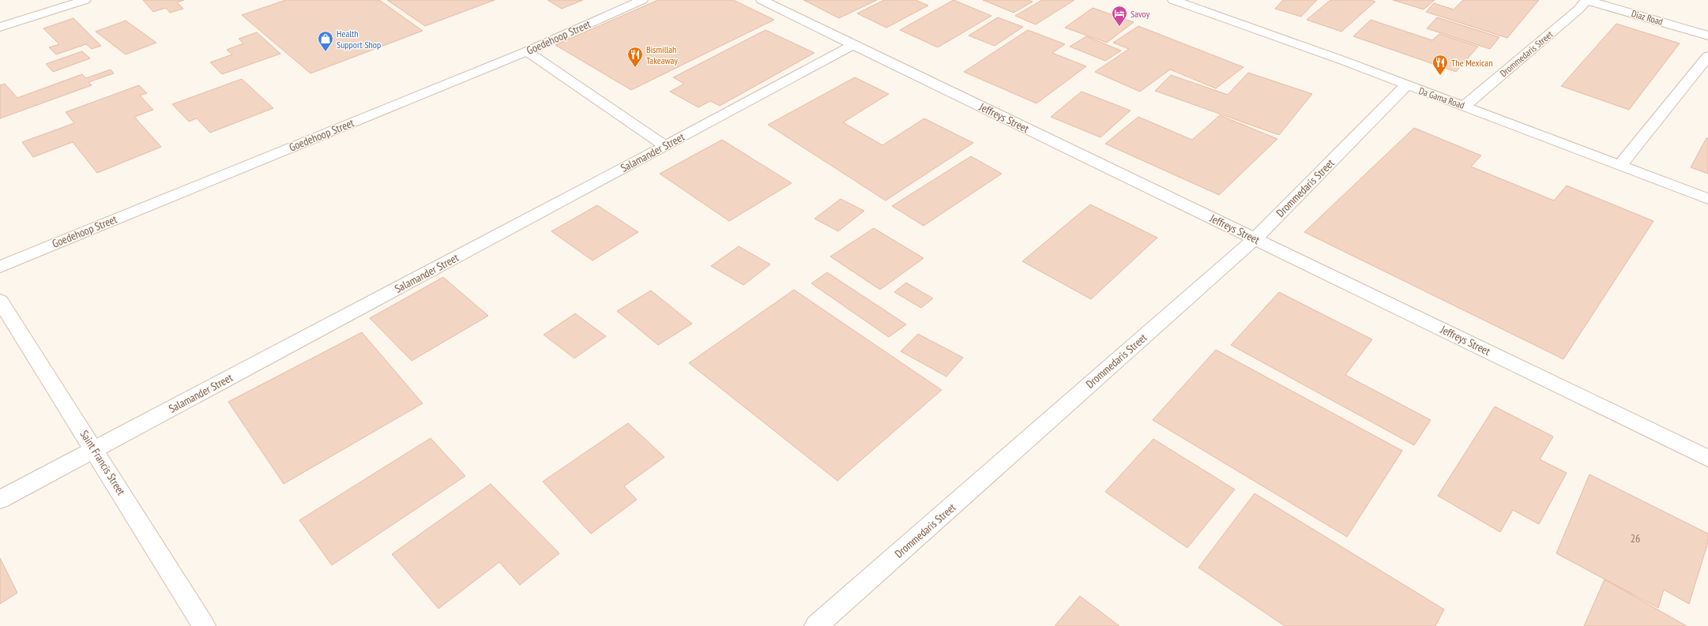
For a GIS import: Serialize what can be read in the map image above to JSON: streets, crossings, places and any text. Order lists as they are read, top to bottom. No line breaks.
{"streets":{"street":["Diaz Road","Goedehoop Street","Drommedaris Street","Da Gama Road","Jeffreys Street","Salamander Street","Saint Francis Street"]},"crossings":[["Diaz Road","Drommedaris Street"],["Drommedaris Street","Da Gama Road"],["Drommedaris Street","Jeffreys Street"],["Jeffreys Street","Salamander Street"],["Salamander Street","Saint Francis Street"]],"places":{"hotel":["Savoy"],"shop":["Health Support Shop"],"restaurant":["Bismillah Takeaway","The Mexican"]},"house_numbers":["26"]}
